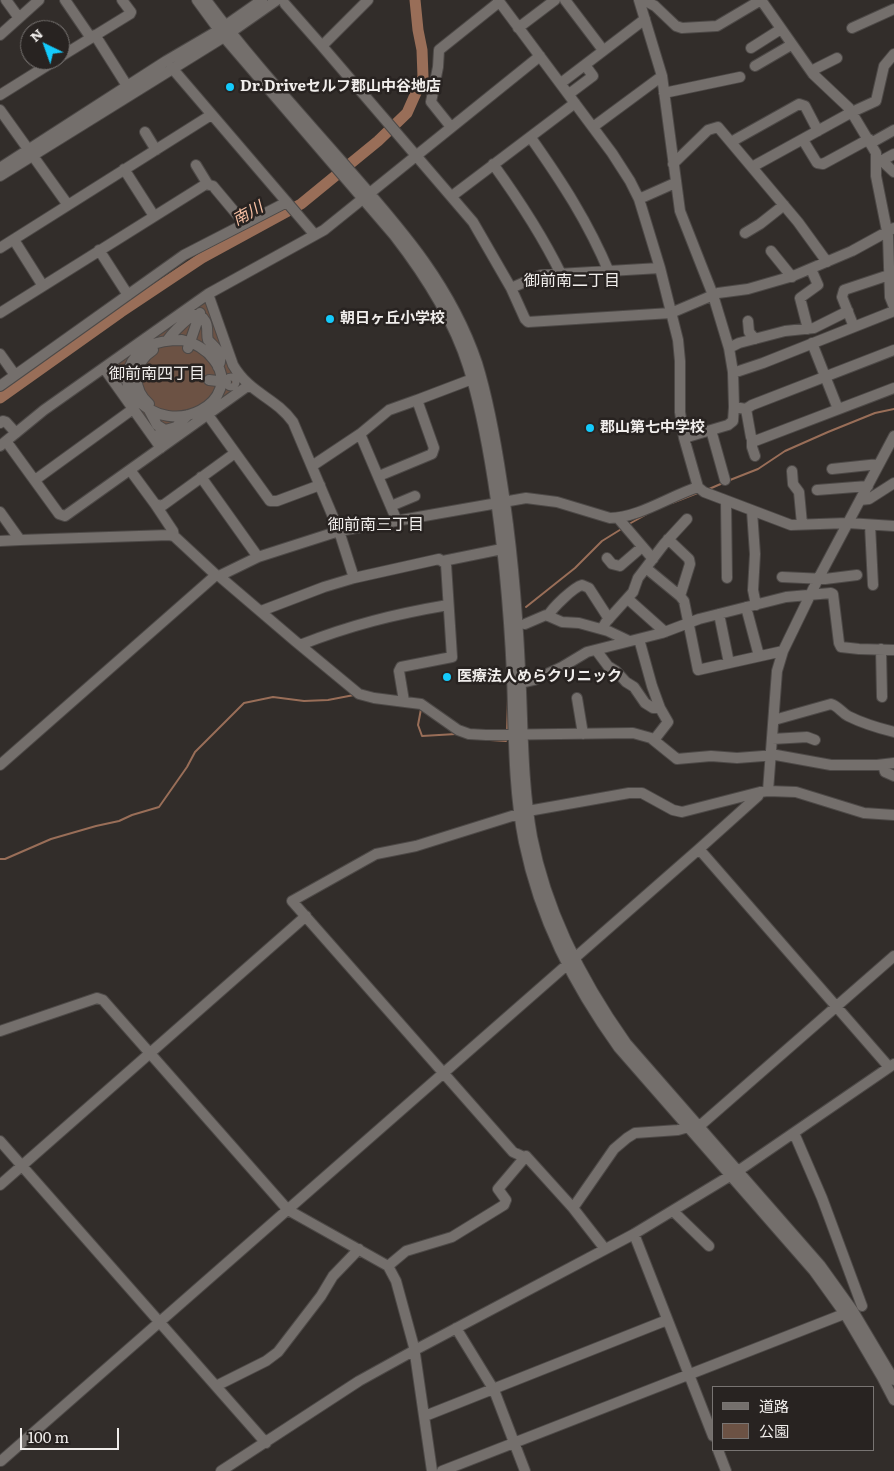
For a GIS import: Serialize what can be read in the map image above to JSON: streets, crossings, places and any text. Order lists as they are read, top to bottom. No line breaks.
{"districts":["御前南二丁目","御前南四丁目","御前南三丁目"],"water":["南川"],"places":["Dr.Driveセルフ郡山中谷地店","朝日ヶ丘小学校","郡山第七中学校","医療法人めらクリニック"],"legend":["道路","公園"],"scale_bar":"100 m","north":"top left"}
